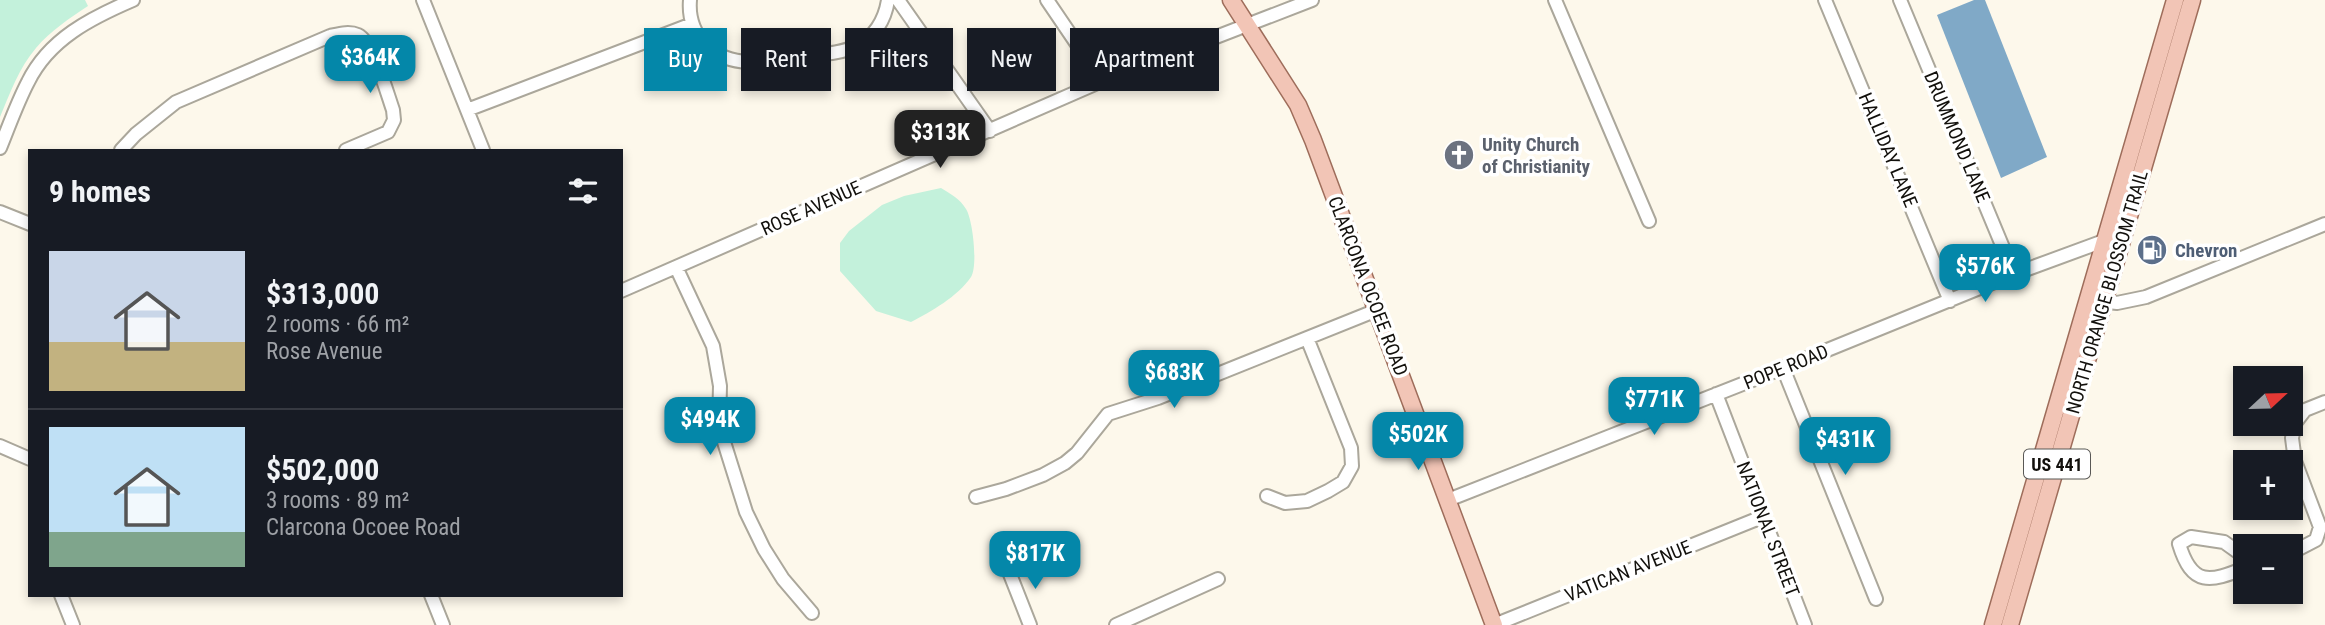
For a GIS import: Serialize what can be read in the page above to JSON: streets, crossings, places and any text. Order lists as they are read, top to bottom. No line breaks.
{"streets":{"main road":["CLARCONA OCOEE ROAD","NORTH ORANGE BLOSSOM TRAIL","US 441"],"street":["DRUMMOND LANE","HALLIDAY LANE","ROSE AVENUE","POPE ROAD","NATIONAL STREET","VATICAN AVENUE"]},"crossings":[["DRUMMOND LANE","POPE ROAD"],["HALLIDAY LANE","POPE ROAD"],["ROSE AVENUE","CLARCONA OCOEE ROAD"],["CLARCONA OCOEE ROAD","POPE ROAD"],["CLARCONA OCOEE ROAD","VATICAN AVENUE"],["NORTH ORANGE BLOSSOM TRAIL","POPE ROAD"],["POPE ROAD","NATIONAL STREET"],["NATIONAL STREET","VATICAN AVENUE"]],"places":{"church":["Unity Church of Christianity"],"fuel station":["Chevron"]},"north":"right","page":{"chip":["Buy","Rent","Filters","New","Apartment"],"price":["$364K","$313K","$576K","$683K","$771K","$494K","$502K","$431K","$817K"],"heading":"9 homes","list":[{"name":"$313,000","note":"2 rooms · 66 m² · Rose Avenue"},{"name":"$502,000","note":"3 rooms · 89 m² · Clarcona Ocoee Road"}],"map_buttons":["+","−"]}}
